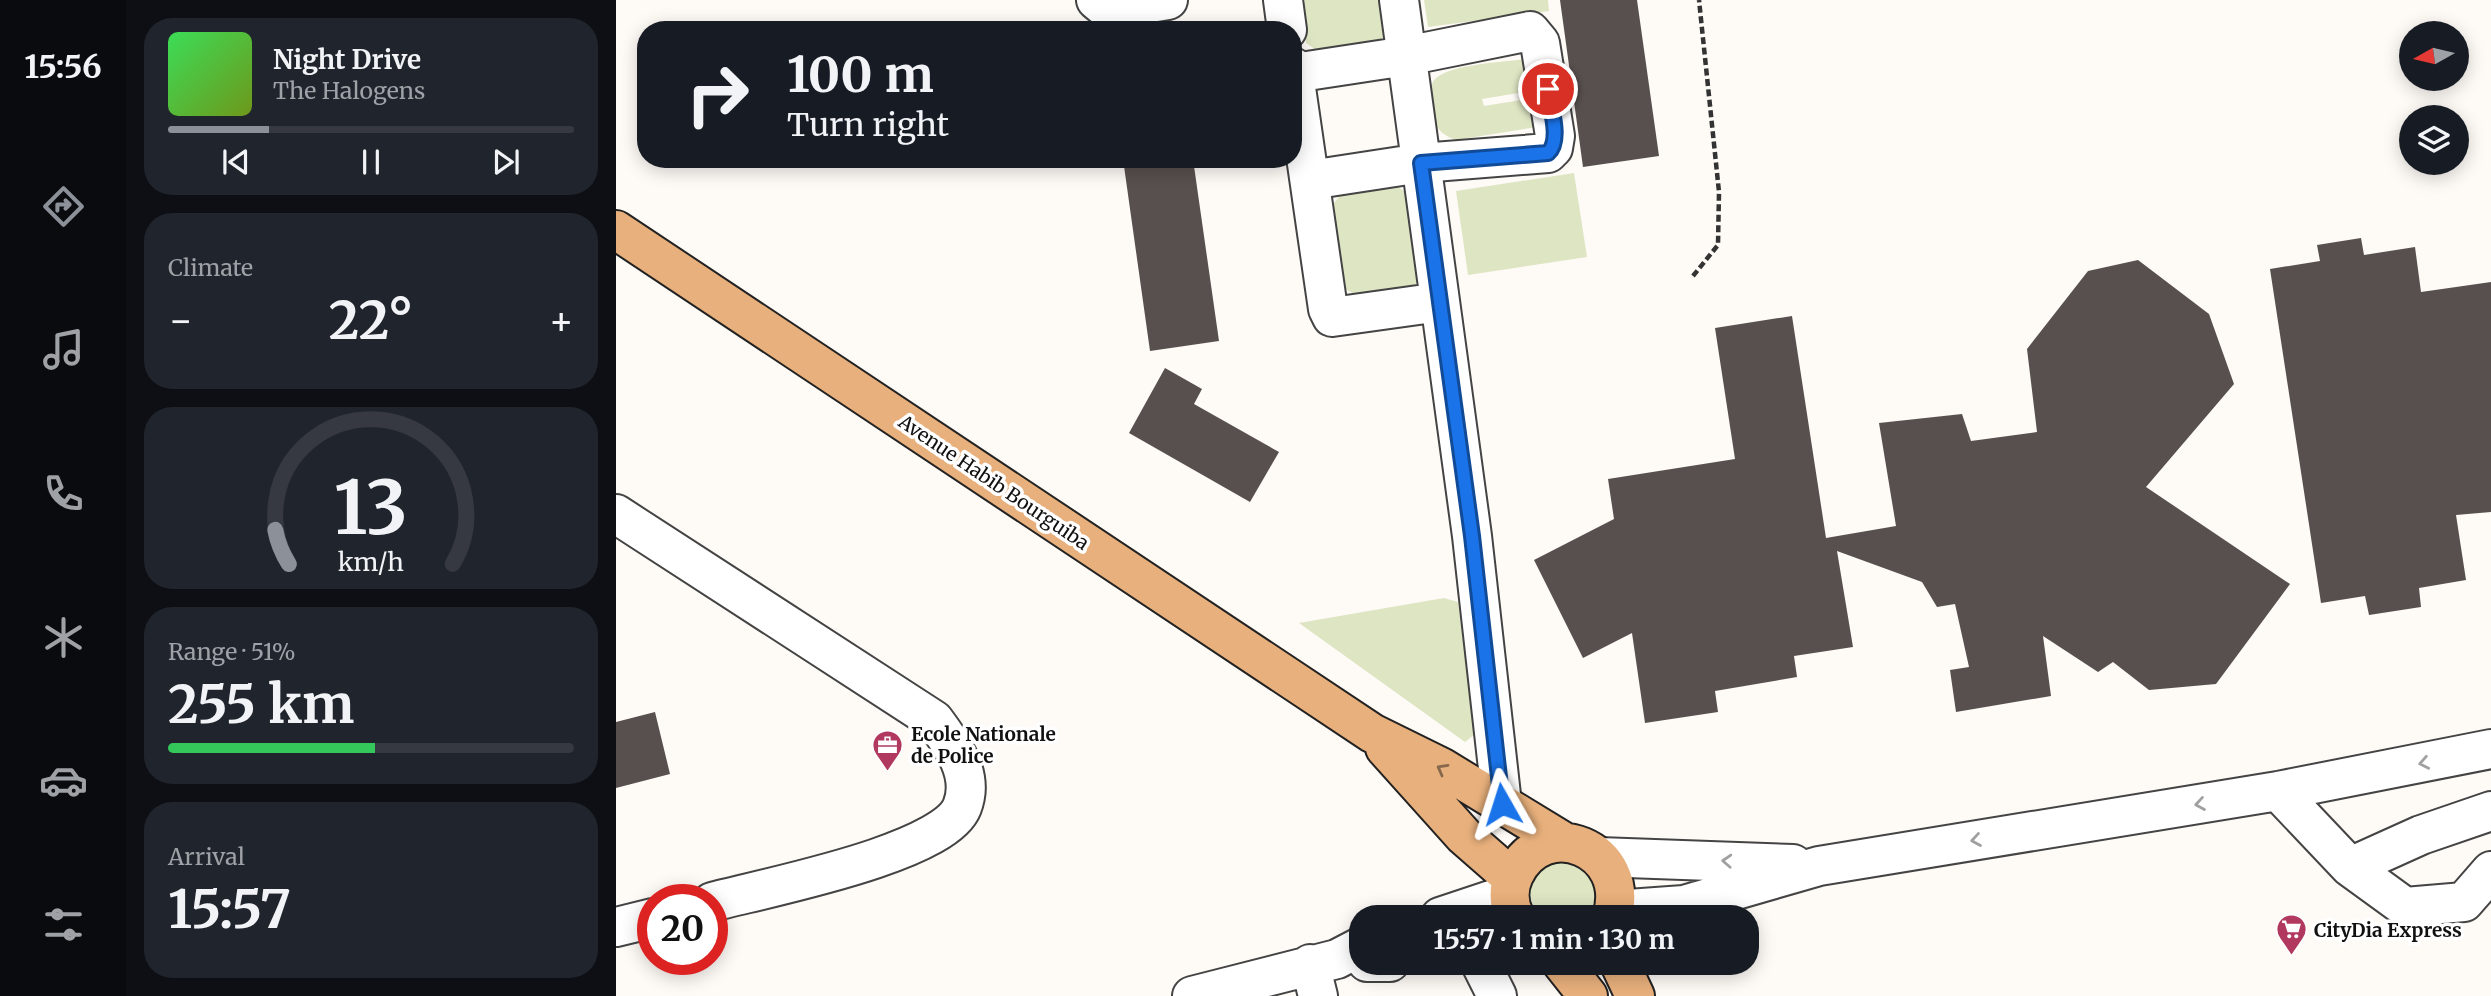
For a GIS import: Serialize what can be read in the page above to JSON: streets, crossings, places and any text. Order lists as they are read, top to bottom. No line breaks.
{"streets":{"main road":["Avenue Habib Bourguiba"]},"places":{"office":["Ecole Nationale de Police"],"supermarket":["CityDia Express"]},"north":"left","page":{"tabs":"15:56","turn":["100 m","Turn right"],"song":["Night Drive","The Halogens"],"tile":["Climate",["Range · 51%","255 km"],["Arrival","15:57"]],"heat":["−","22°","+"],"limit":"20","trip":"15:57 · 1 min · 130 m","gauge":["13","km/h"]}}
